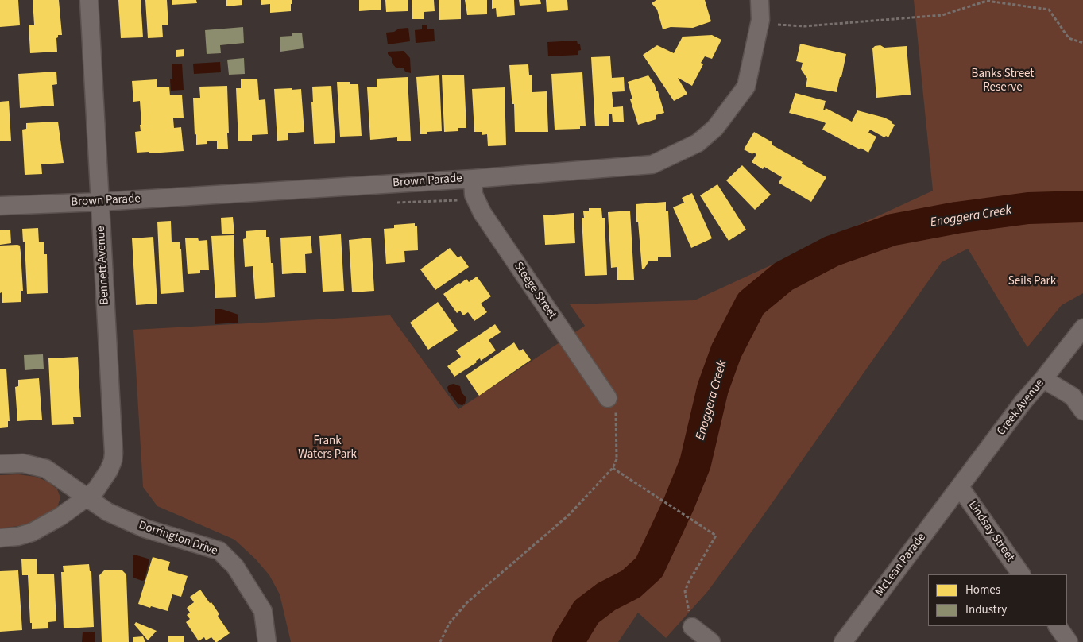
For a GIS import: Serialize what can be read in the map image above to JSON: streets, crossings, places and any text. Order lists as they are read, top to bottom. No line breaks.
{"streets":{"street":["Brown Parade","Bennett Avenue","Steege Street","Creek Avenue","Lindsay Street","Dorrington Drive","McLean Parade"]},"crossings":[["Brown Parade","Bennett Avenue"],["Brown Parade","Steege Street"],["Bennett Avenue","Dorrington Drive"],["Creek Avenue","Lindsay Street"],["Creek Avenue","McLean Parade"],["Lindsay Street","McLean Parade"]],"water":["Enoggera Creek"],"parks":["Banks Street Reserve","Seils Park","Frank Waters Park"],"legend":["Homes","Industry"]}
